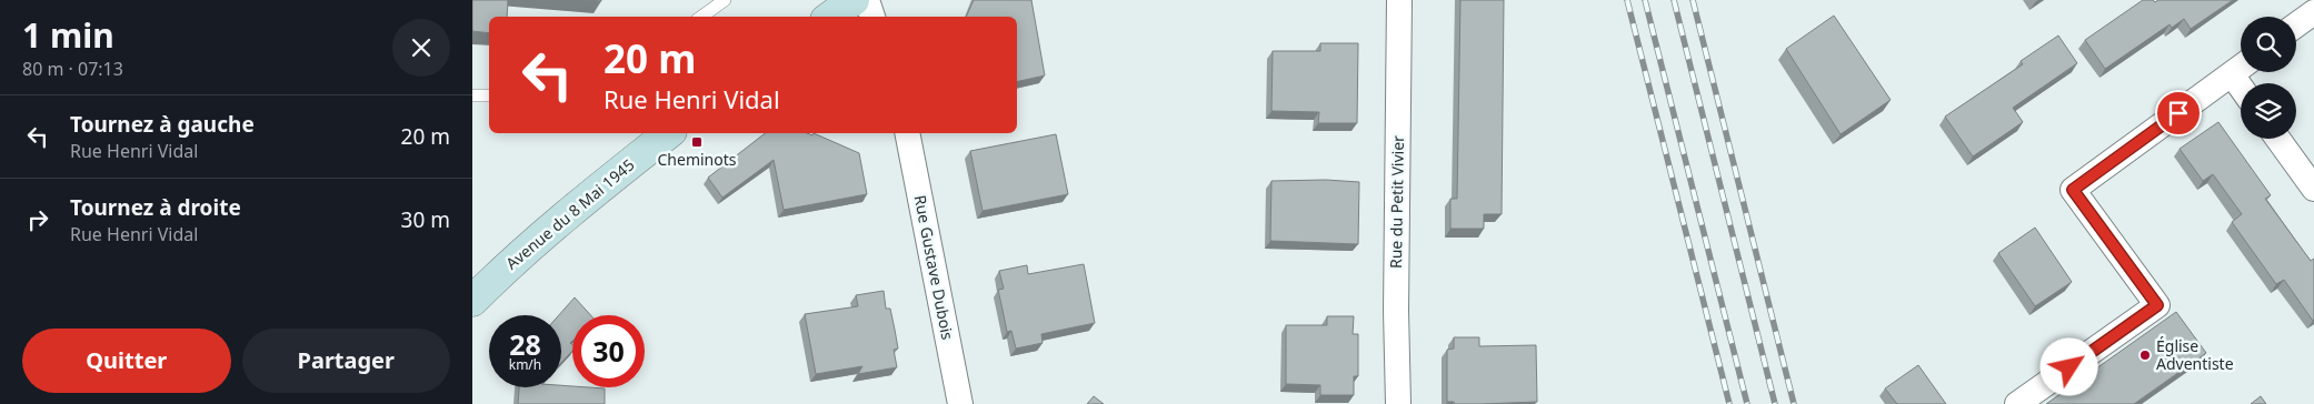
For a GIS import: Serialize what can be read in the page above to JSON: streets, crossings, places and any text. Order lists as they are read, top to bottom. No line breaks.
{"streets":{"main road":["Avenue du 8 Mai 1945"],"street":["Rue du Petit Vivier","Rue Gustave Dubois"]},"places":{"transit":["Cheminots"],"other":["Église Adventiste"]},"page":{"heading":["1 min","80 m · 07:13"],"turn":["20 m","Rue Henri Vidal"],"list":[{"name":"Tournez à gauche","note":"Rue Henri Vidal","value":"20 m"},{"name":"Tournez à droite","note":"Rue Henri Vidal","value":"30 m"}],"speed":"28 km/h","limit":"30","buttons":["Quitter","Partager"]}}
